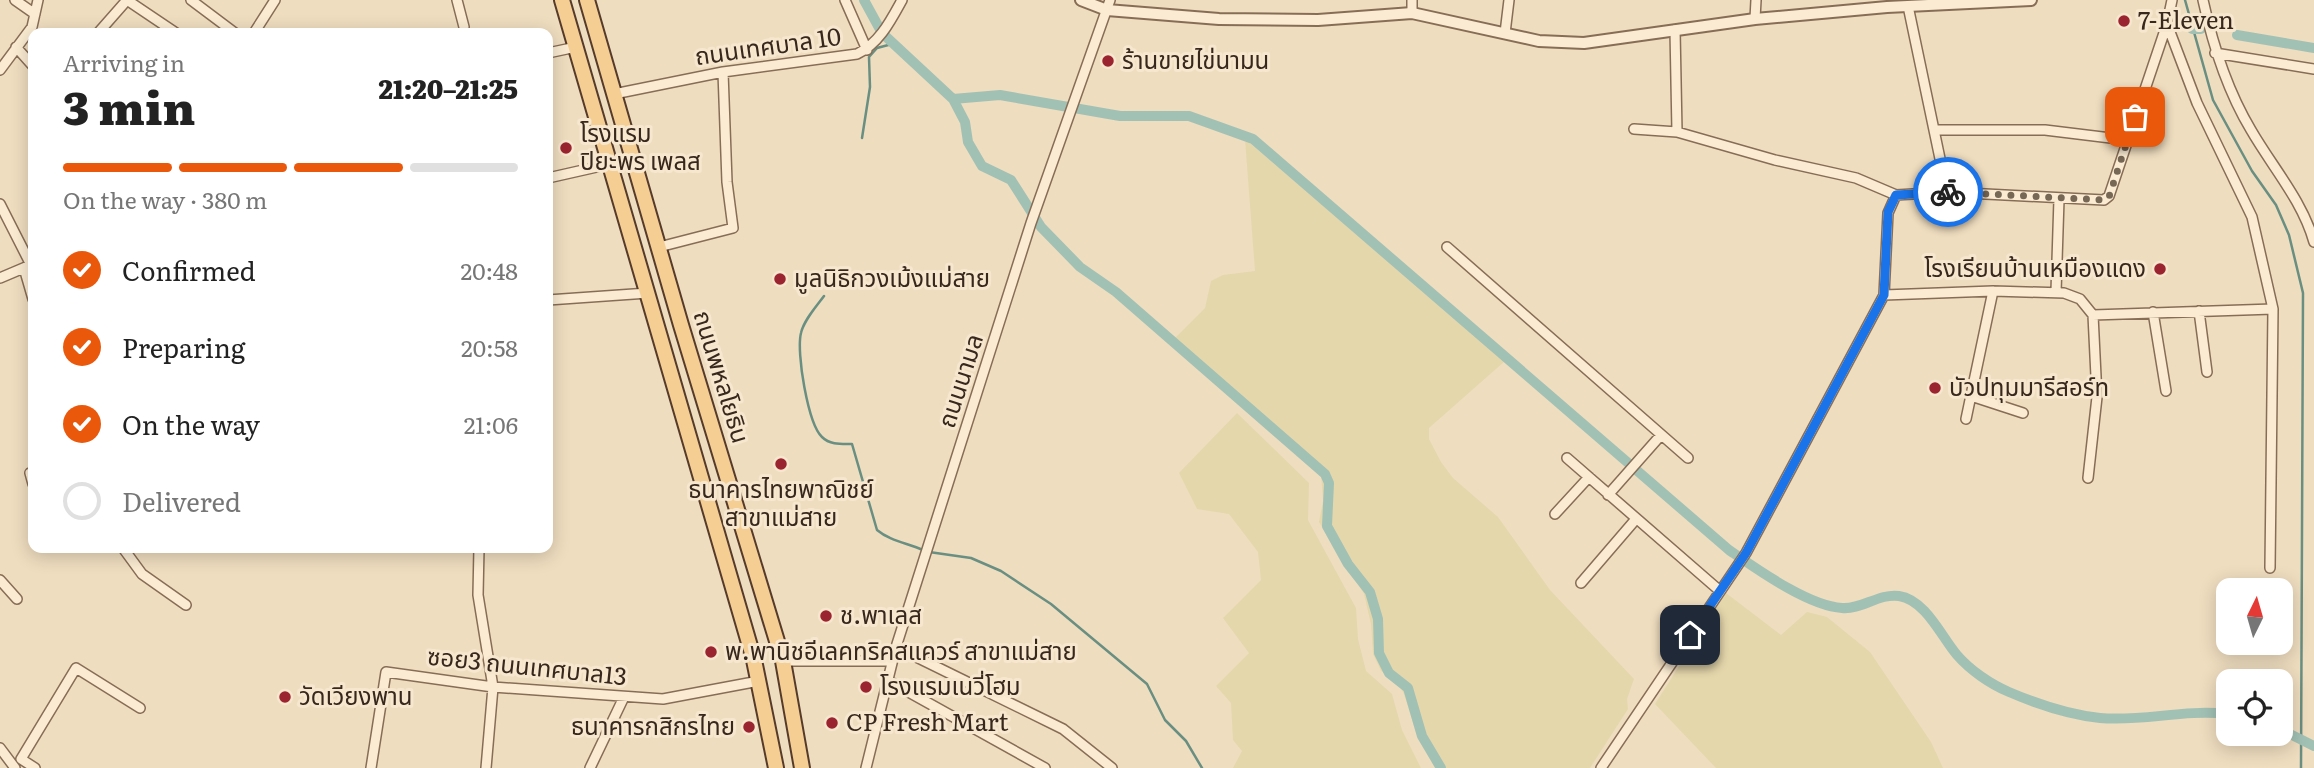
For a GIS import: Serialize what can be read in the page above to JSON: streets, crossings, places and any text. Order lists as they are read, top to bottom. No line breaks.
{"streets":{"main road":["ถนนพหลโยธิน"],"street":["ถนนเทศบาล 10","ถนนนามล","ซอย3 ถนนเทศบาล13"]},"crossings":[["ถนนเทศบาล 10","ถนนพหลโยธิน"],["ถนนพหลโยธิน","ซอย3 ถนนเทศบาล13"]],"places":["7-Eleven","ร้านขายไข่นามน","โรงแรม ปิยะพร เพลส","โรงเรียนบ้านเหมืองแดง","มูลนิธิกวงเม้งแม่สาย","บัวปทุมมารีสอร์ท","ธนาคารไทยพาณิชย์ สาขาแม่สาย","ช.พาเลส","พ.พานิชอีเลคทริคสแควร์ สาขาแม่สาย","โรงแรมเนวี่โฮม","วัดเวียงพาน","CP Fresh Mart","ธนาคารกสิกรไทย"],"north":"top","page":{"heading":["3 min","Arriving in","21:20–21:25"],"bar":"On the way · 380 m","list":[["Confirmed","20:48"],["Preparing","20:58"],["On the way","21:06"],"Delivered"]}}
